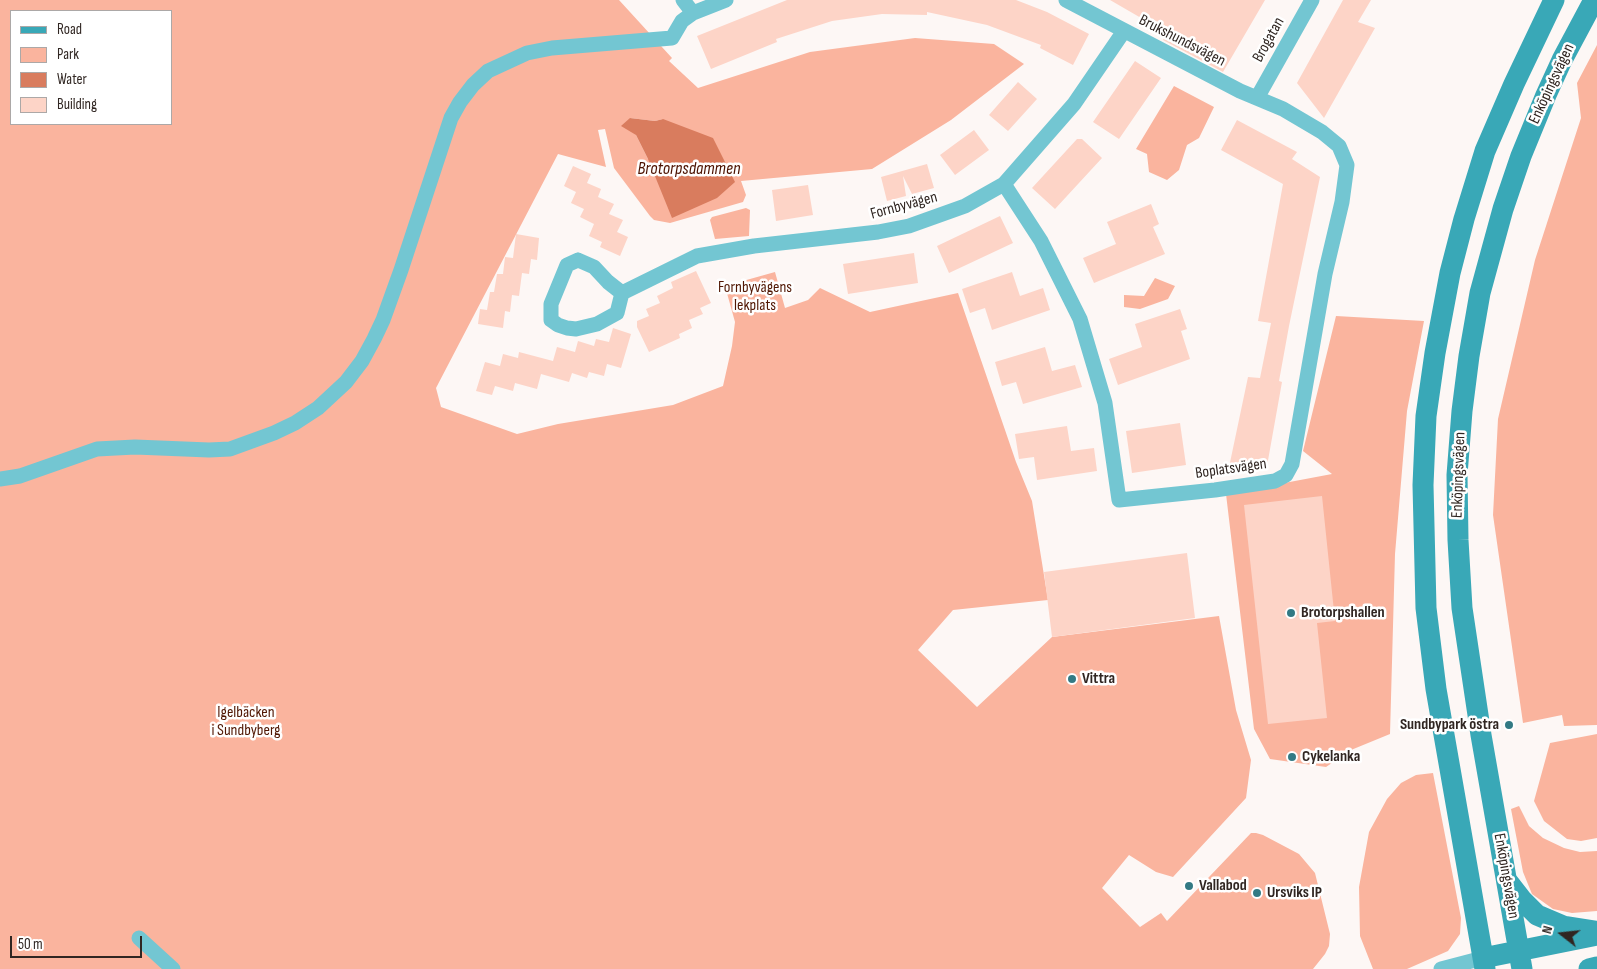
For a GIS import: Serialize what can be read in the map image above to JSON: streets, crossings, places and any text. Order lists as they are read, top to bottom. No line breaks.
{"streets":{"main road":["Enköpingsvägen"],"street":["Brogatan","Brukshundsvägen","Fornbyvägen","Boplatsvägen"]},"crossings":[["Brogatan","Brukshundsvägen"],["Brogatan","Boplatsvägen"],["Brukshundsvägen","Fornbyvägen"],["Brukshundsvägen","Boplatsvägen"],["Fornbyvägen","Boplatsvägen"]],"water":["Brotorpsdammen"],"parks":["Fornbyvägens lekplats","Igelbäcken i Sundbyberg"],"places":["Brotorpshallen","Vittra","Sundbypark östra","Cykelanka","Vallabod","Ursviks IP"],"legend":["Road","Park","Water","Building"],"scale_bar":"50 m","north":"left"}
